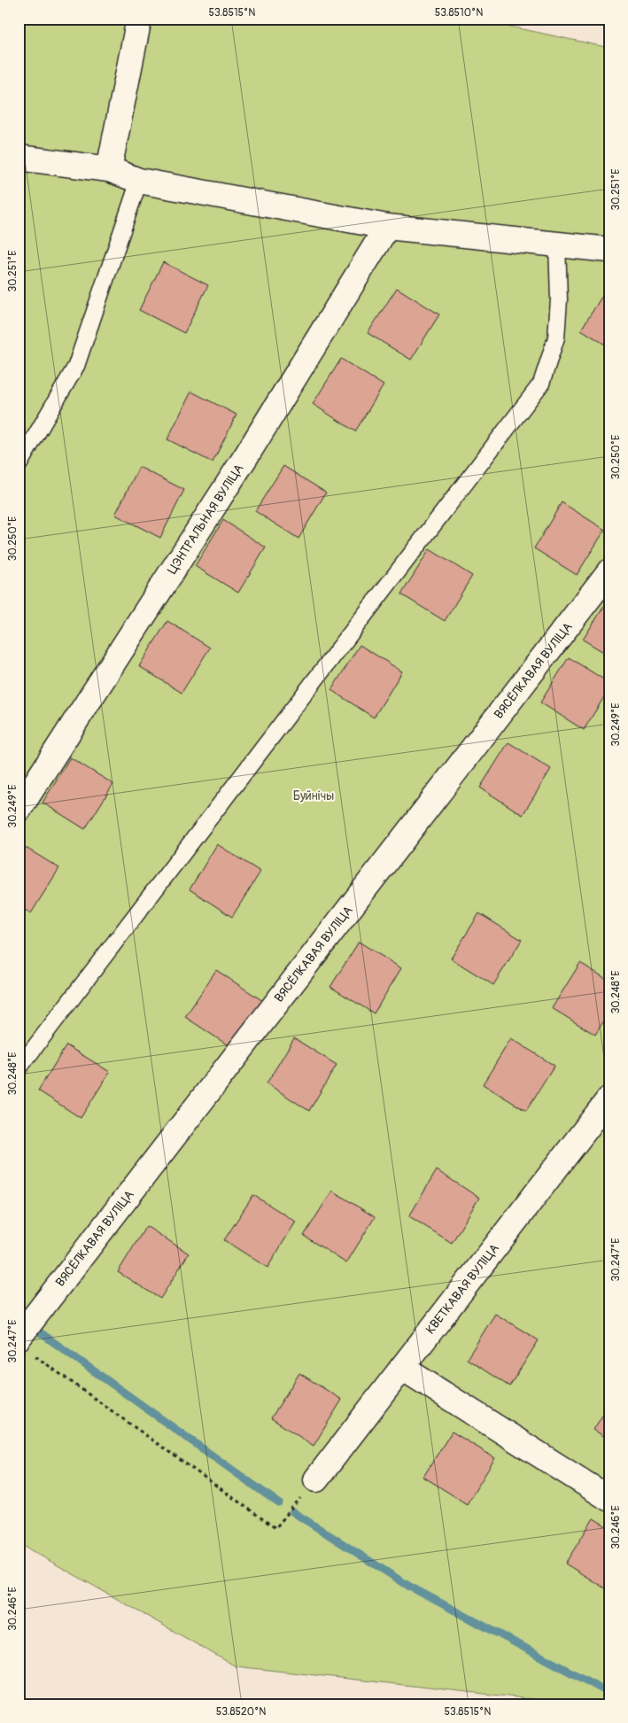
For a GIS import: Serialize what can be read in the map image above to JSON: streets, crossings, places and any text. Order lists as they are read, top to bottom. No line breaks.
{"streets":{"street":["ЦЭНТРАЛЬНАЯ ВУЛІЦА","ВЯСЁЛКАВАЯ ВУЛІЦА","КВЕТКАВАЯ ВУЛІЦА"]},"parks":["Буйнічы"],"coordinates":["53.8515°N","53.8510°N","30.251°E","30.250°E","30.249°E","30.248°E","30.247°E","30.246°E","53.8520°N"]}
